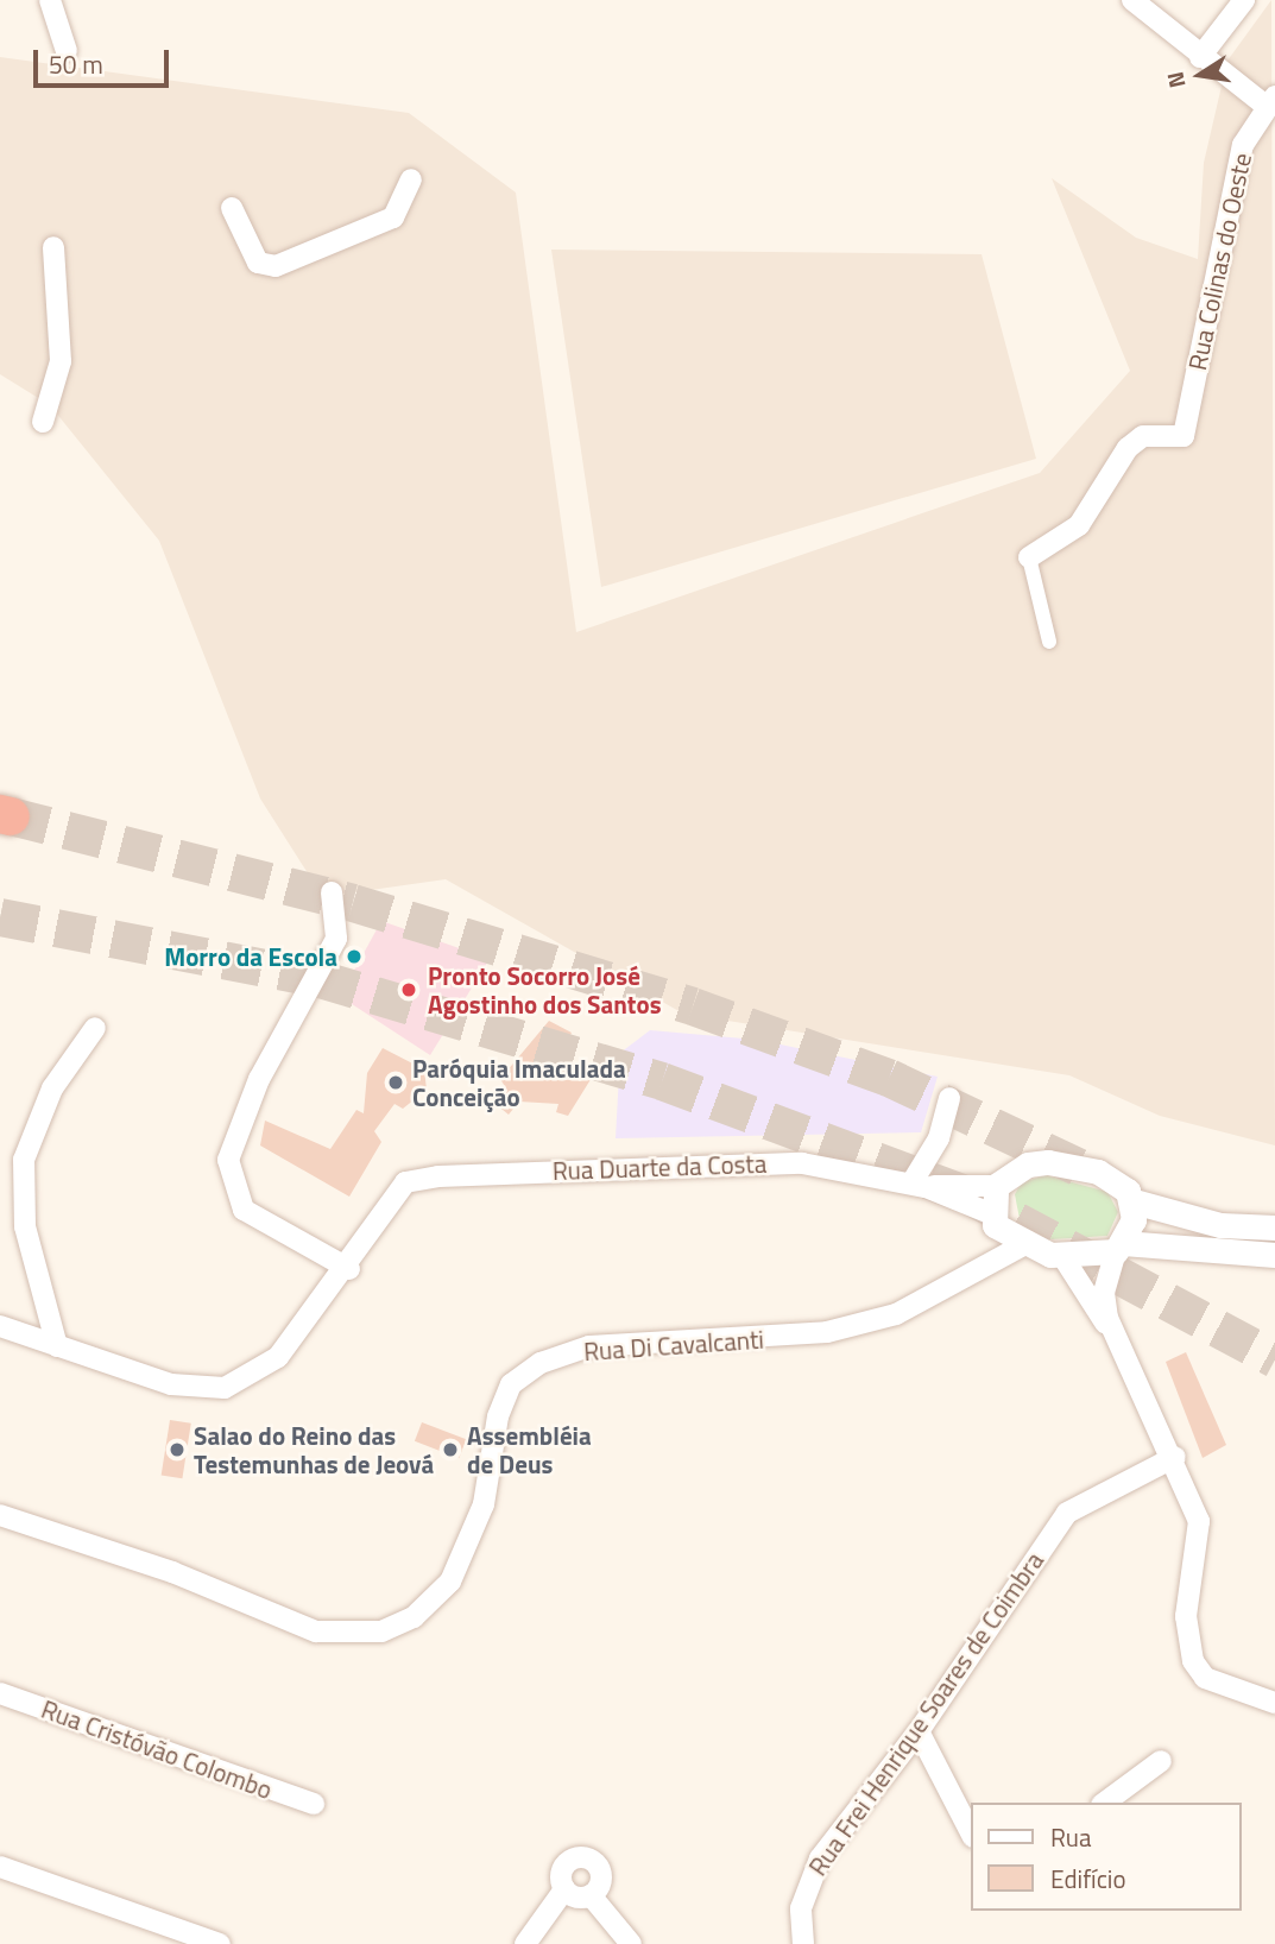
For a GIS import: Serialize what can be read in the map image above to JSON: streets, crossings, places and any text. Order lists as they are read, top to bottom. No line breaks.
{"streets":{"street":["Rua Colinas do Oeste","Rua Duarte da Costa","Rua Di Cavalcanti","Rua Frei Henrique Soares de Coimbra","Rua Cristóvão Colombo"]},"crossings":[["Rua Duarte da Costa","Rua Di Cavalcanti"]],"places":["Morro da Escola","Pronto Socorro José Agostinho dos Santos","Paróquia Imaculada Conceição","Salao do Reino das Testemunhas de Jeová","Assembléia de Deus"],"legend":["Rua","Edifício"],"scale_bar":"50 m","north":"left"}
